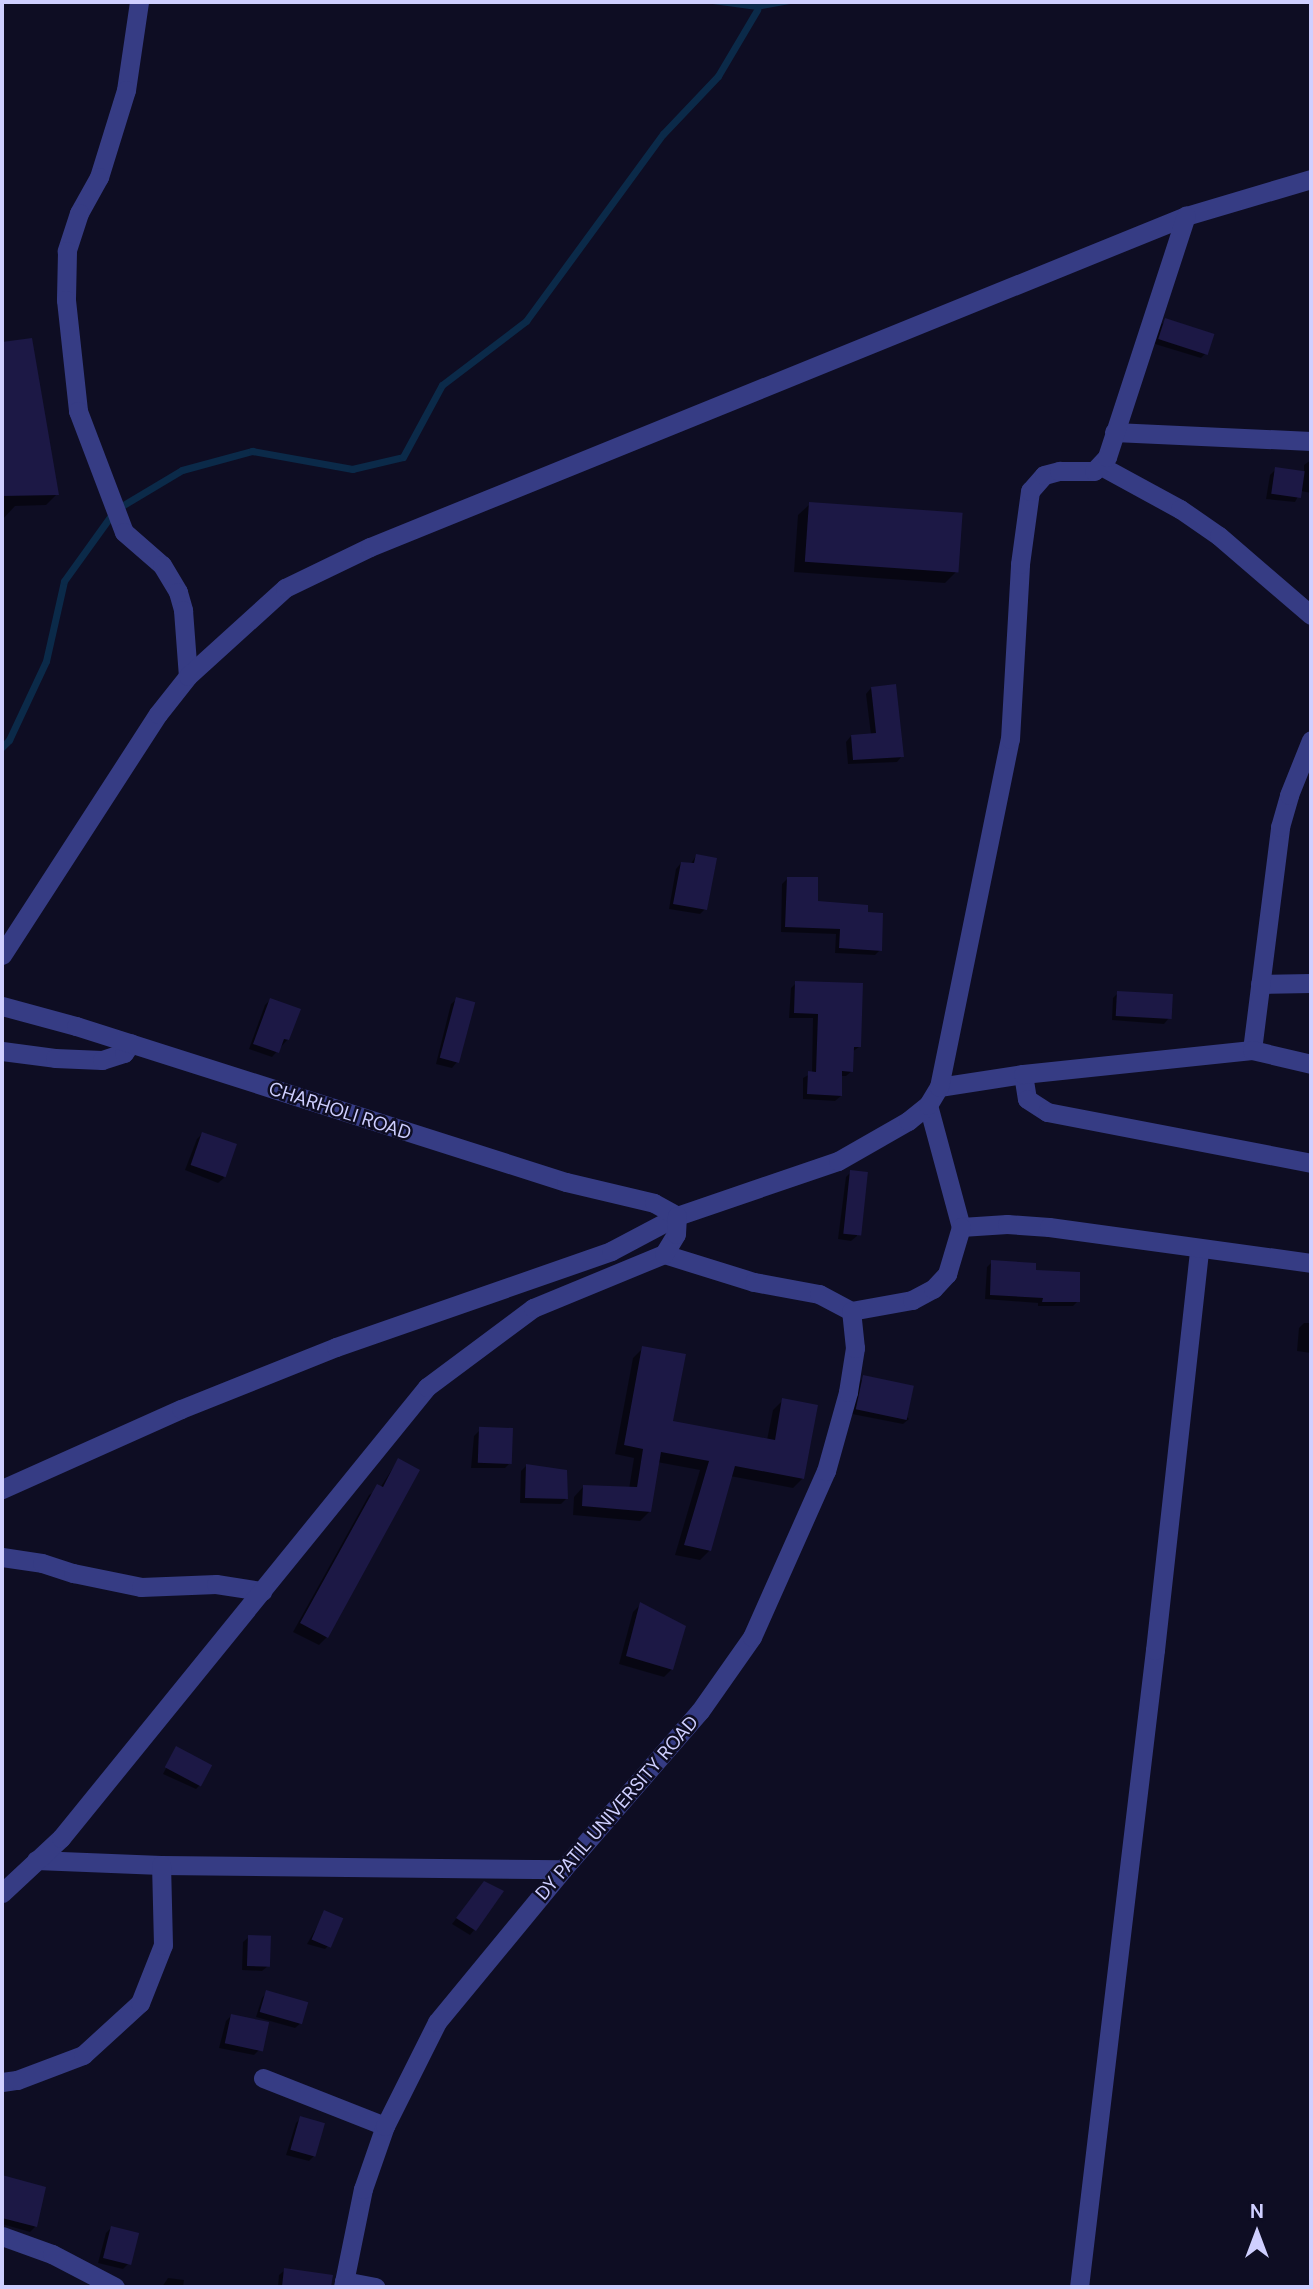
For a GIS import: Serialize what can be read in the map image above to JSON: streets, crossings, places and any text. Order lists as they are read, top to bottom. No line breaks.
{"streets":{"street":["CHARHOLI ROAD","DY PATIL UNIVERSITY ROAD"]},"north":"top"}
